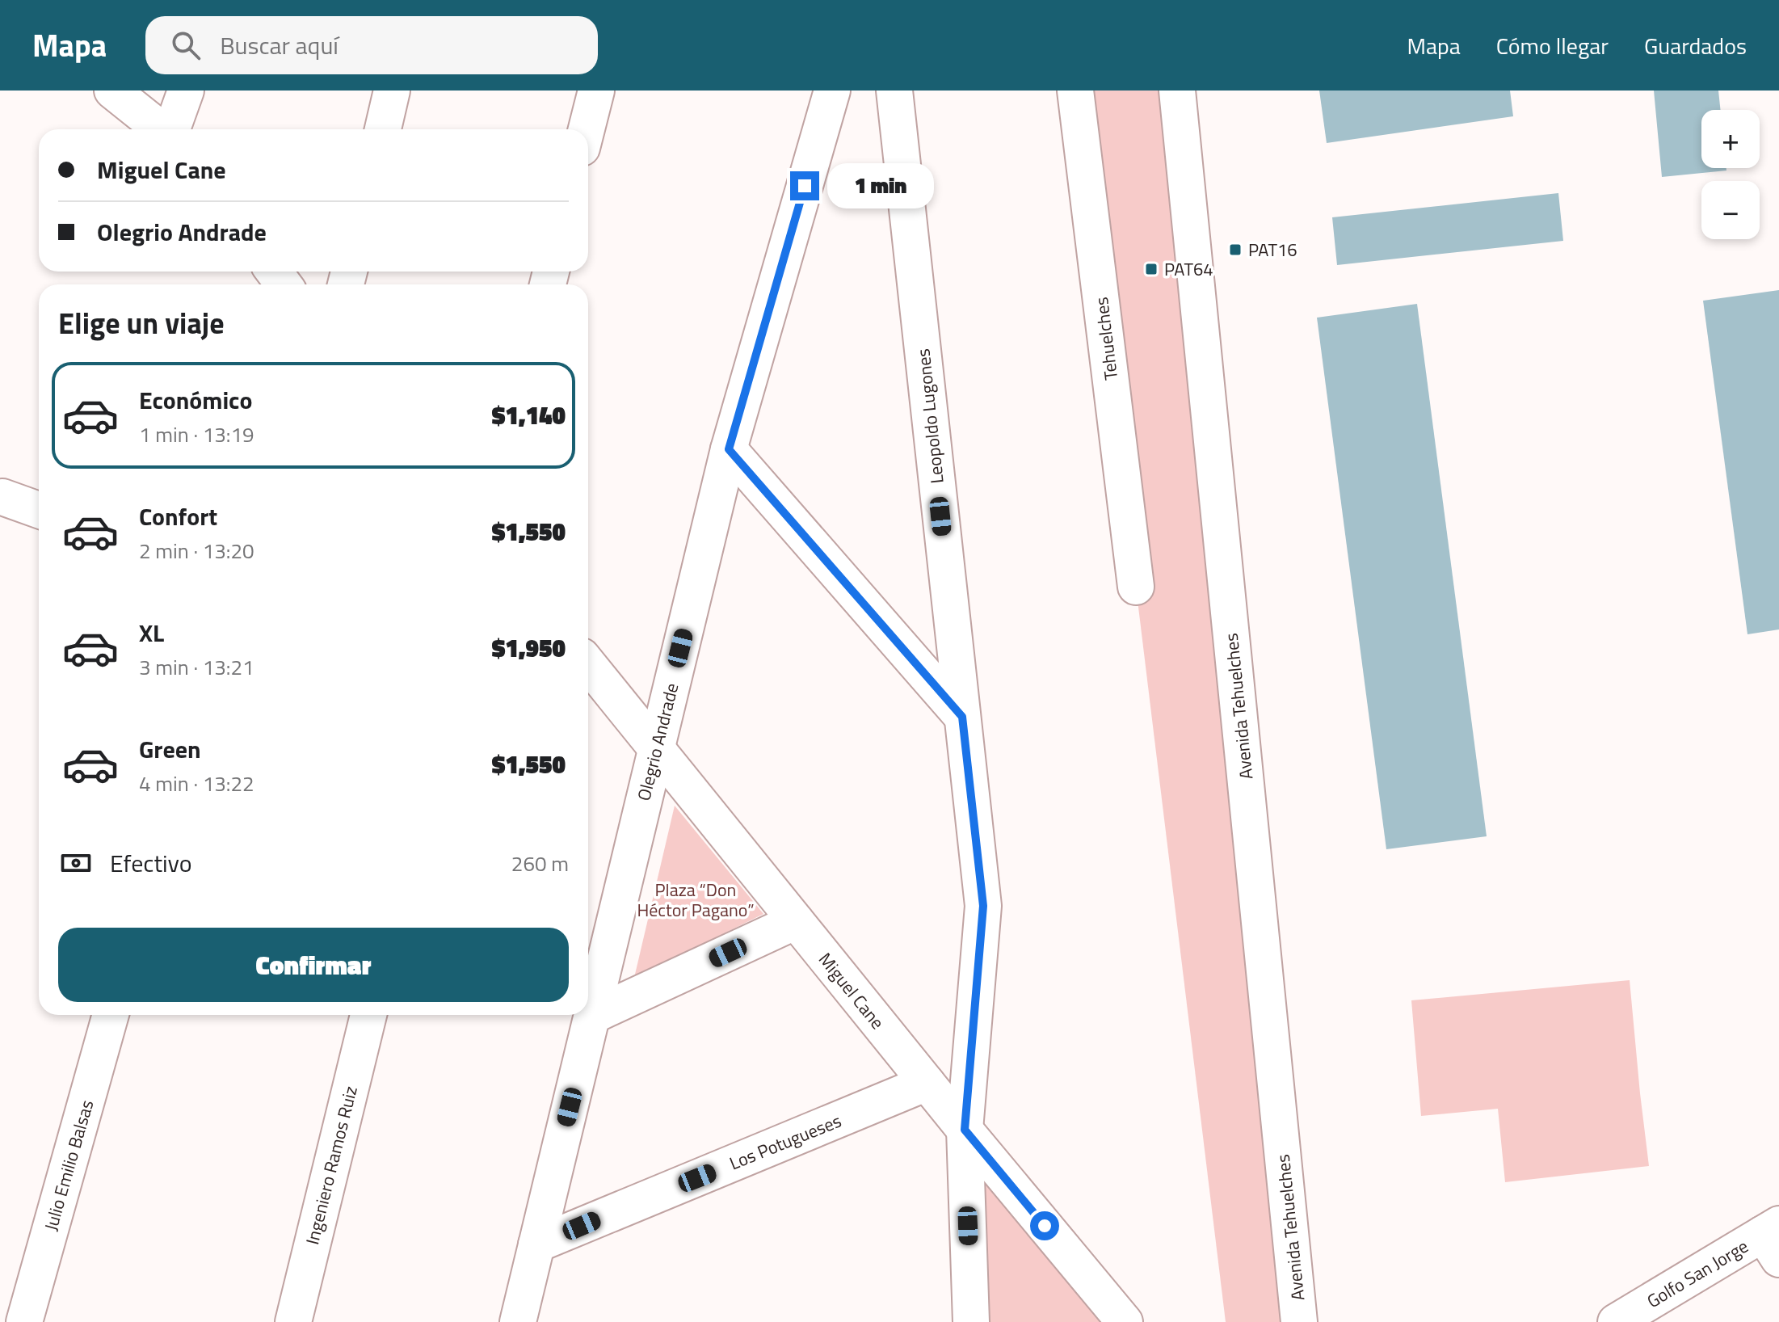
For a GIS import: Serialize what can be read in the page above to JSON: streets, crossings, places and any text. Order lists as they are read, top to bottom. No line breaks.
{"streets":{"street":["Tehuelches","Leopoldo Lugones","Avenida Tehuelches","Olegrio Andrade","Miguel Cane","Los Potugueses","Julio Emilio Balsas","Ingeniero Ramos Ruiz","Golfo San Jorge"]},"crossings":[["Leopoldo Lugones","Miguel Cane"],["Olegrio Andrade","Miguel Cane"],["Olegrio Andrade","Los Potugueses"],["Miguel Cane","Los Potugueses"]],"parks":["Plaza “Don Héctor Pagano”"],"places":{"transit":["PAT16","PAT64"]},"page":{"header":"Mapa","search":"Buscar aquí","nav":["Mapa","Cómo llegar","Guardados"],"map_buttons":["+","−"],"banner":["Miguel Cane","Olegrio Andrade"],"bubble":"1 min","heading":"Elige un viaje","list":[{"name":"Económico","note":"1 min · 13:19","value":"$1,140"},{"name":"Confort","note":"2 min · 13:20","value":"$1,550"},{"name":"XL","note":"3 min · 13:21","value":"$1,950"},{"name":"Green","note":"4 min · 13:22","value":"$1,550"}],"pay":["Efectivo","260 m"],"buttons":"Confirmar"}}
